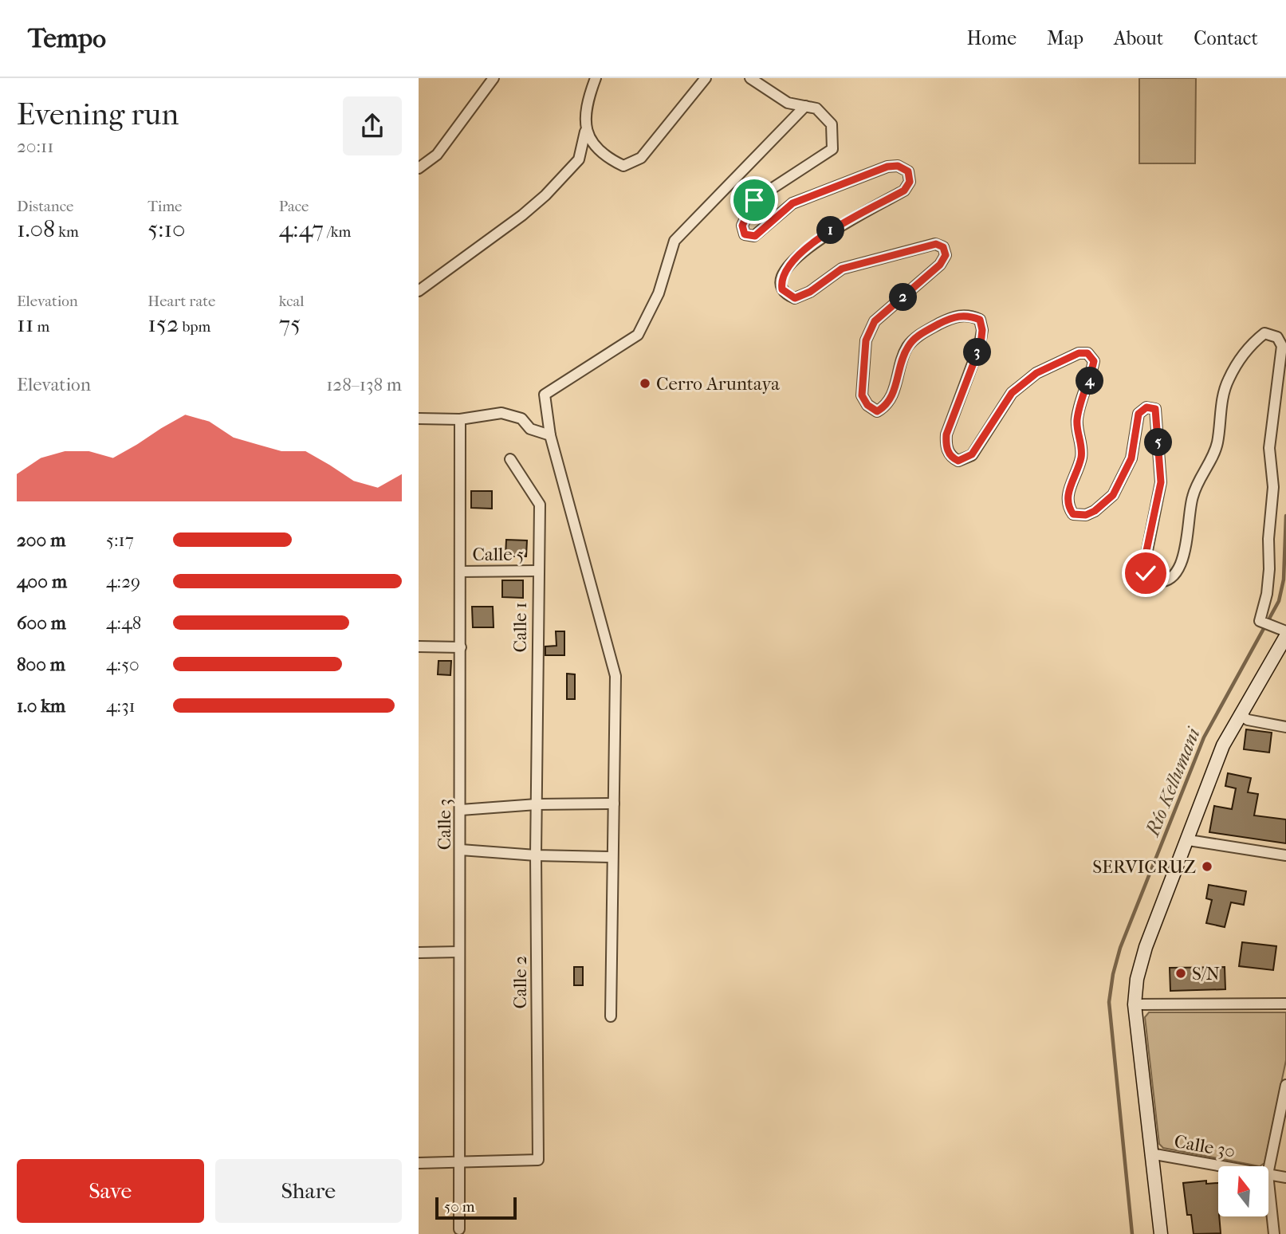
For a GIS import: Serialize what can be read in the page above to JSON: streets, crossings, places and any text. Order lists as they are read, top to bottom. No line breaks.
{"streets":{"street":["Calle 5","Calle 1","Calle 3","Calle 2","Calle 30"]},"crossings":[["Calle 5","Calle 1"],["Calle 5","Calle 3"],["Calle 1","Calle 2"],["Calle 3","Calle 2"]],"water":["Río Kellumani"],"places":["Cerro Aruntaya","SERVICRUZ","S/N"],"scale_bar":"50 m","north":"top","page":{"header":"Tempo","nav":["Home","Map","About","Contact"],"heading":["Evening run","20:11"],"stats":[["Distance","1.08 km"],["Time","5:10"],["Pace","4:47 /km"],["Elevation","11 m"],["Heart rate","152 bpm"],["kcal","75"]],"pins":["1","2","3","4","5"],"chart":["Elevation","128–138 m"],"list":[{"name":"200 m","note":"5:17"},{"name":"400 m","note":"4:29"},{"name":"600 m","note":"4:48"},{"name":"800 m","note":"4:50"},{"name":"1.0 km","note":"4:31"}],"buttons":["Save","Share"],"scale":"50 m"}}
